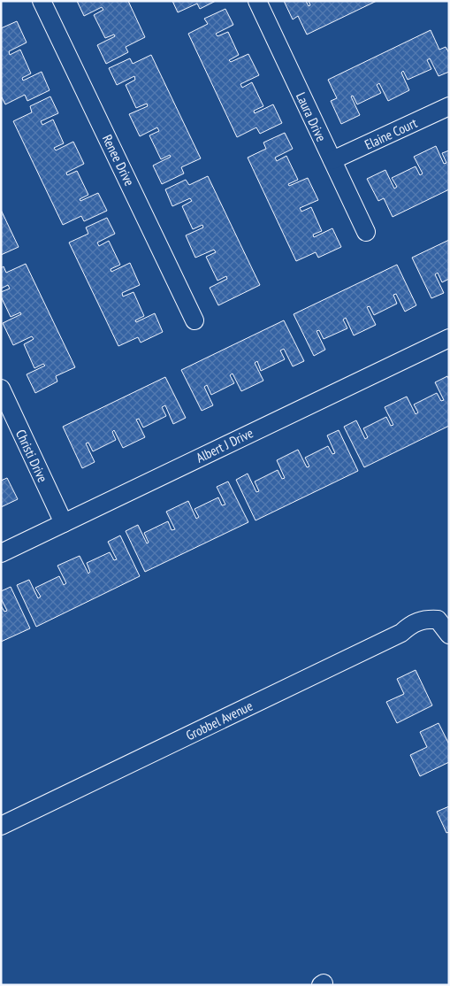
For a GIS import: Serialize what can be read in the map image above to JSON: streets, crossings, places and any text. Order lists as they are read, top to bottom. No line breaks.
{"streets":{"street":["Laura Drive","Elaine Court","Renee Drive","Albert J Drive","Christi Drive","Grobbel Avenue"]},"crossings":[["Laura Drive","Elaine Court"],["Albert J Drive","Christi Drive"]]}
